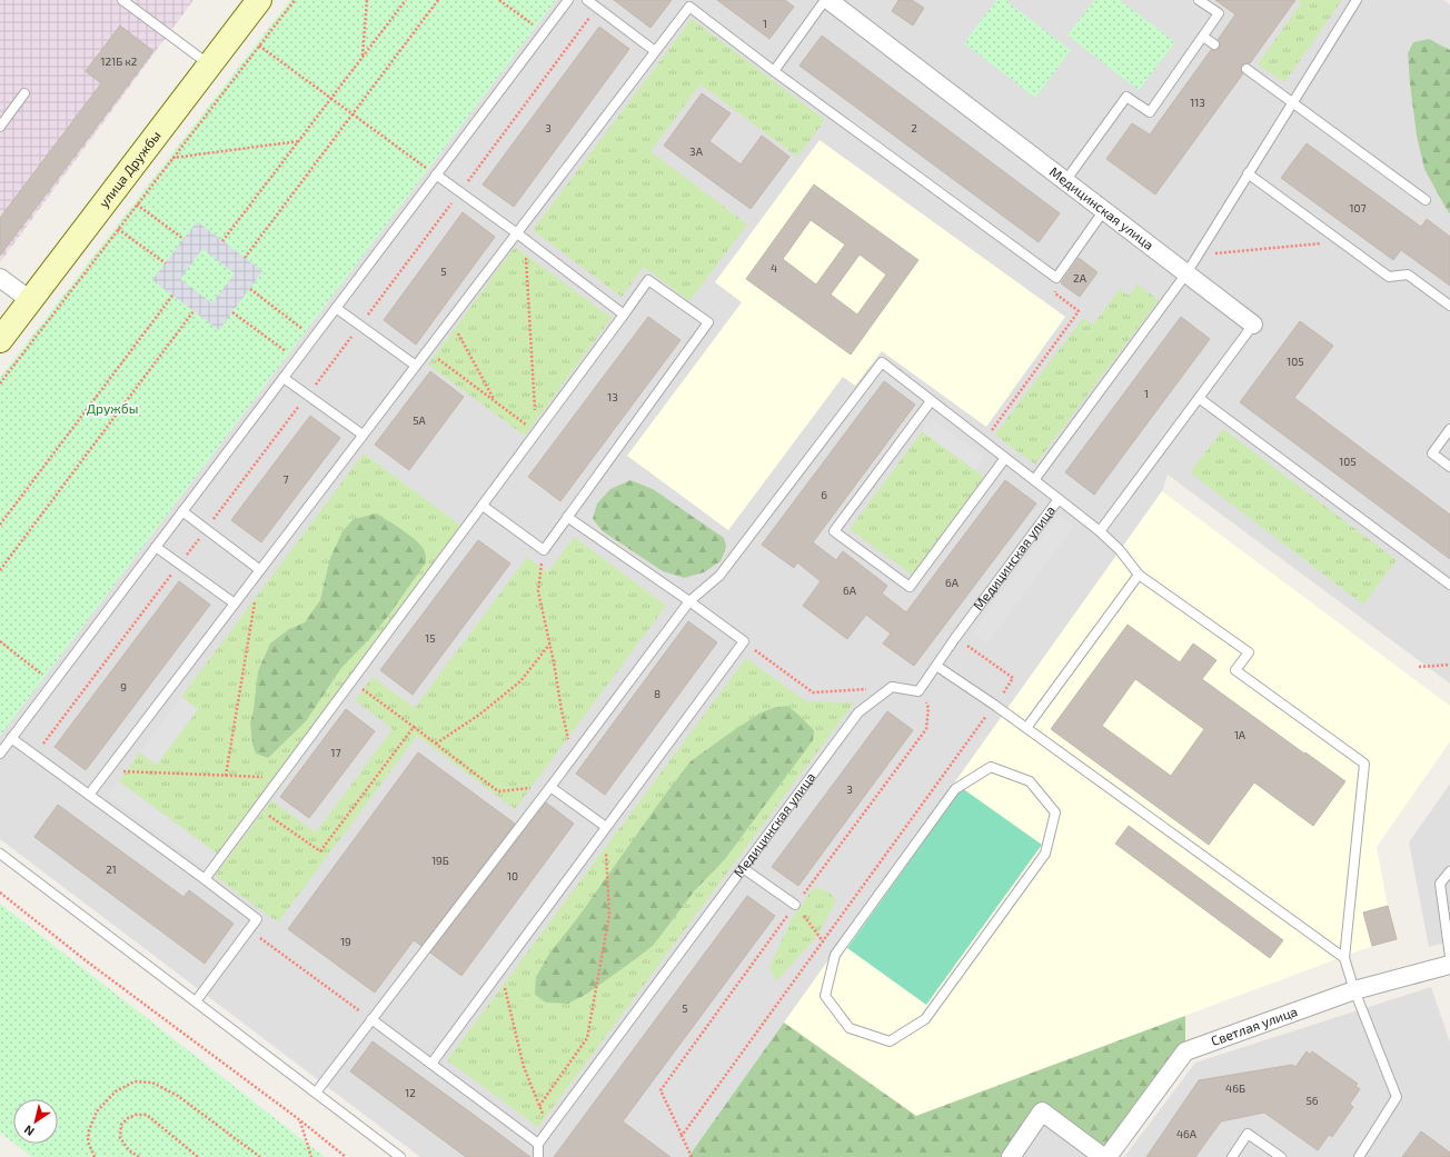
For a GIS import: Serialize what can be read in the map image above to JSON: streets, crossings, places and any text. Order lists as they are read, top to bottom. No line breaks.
{"streets":{"main road":["улица Дружбы"],"street":["Медицинская улица","Светлая улица"]},"parks":["Дружбы"],"house_numbers":["1","121Б к2","113","3","2","3А","107","4","5","2А","105","1","13","5А","105","7","6","6А","6А","15","9","8","1А","17","3","19Б","21","10","19","5","46Б","12","56","46А"],"north":"bottom left"}
